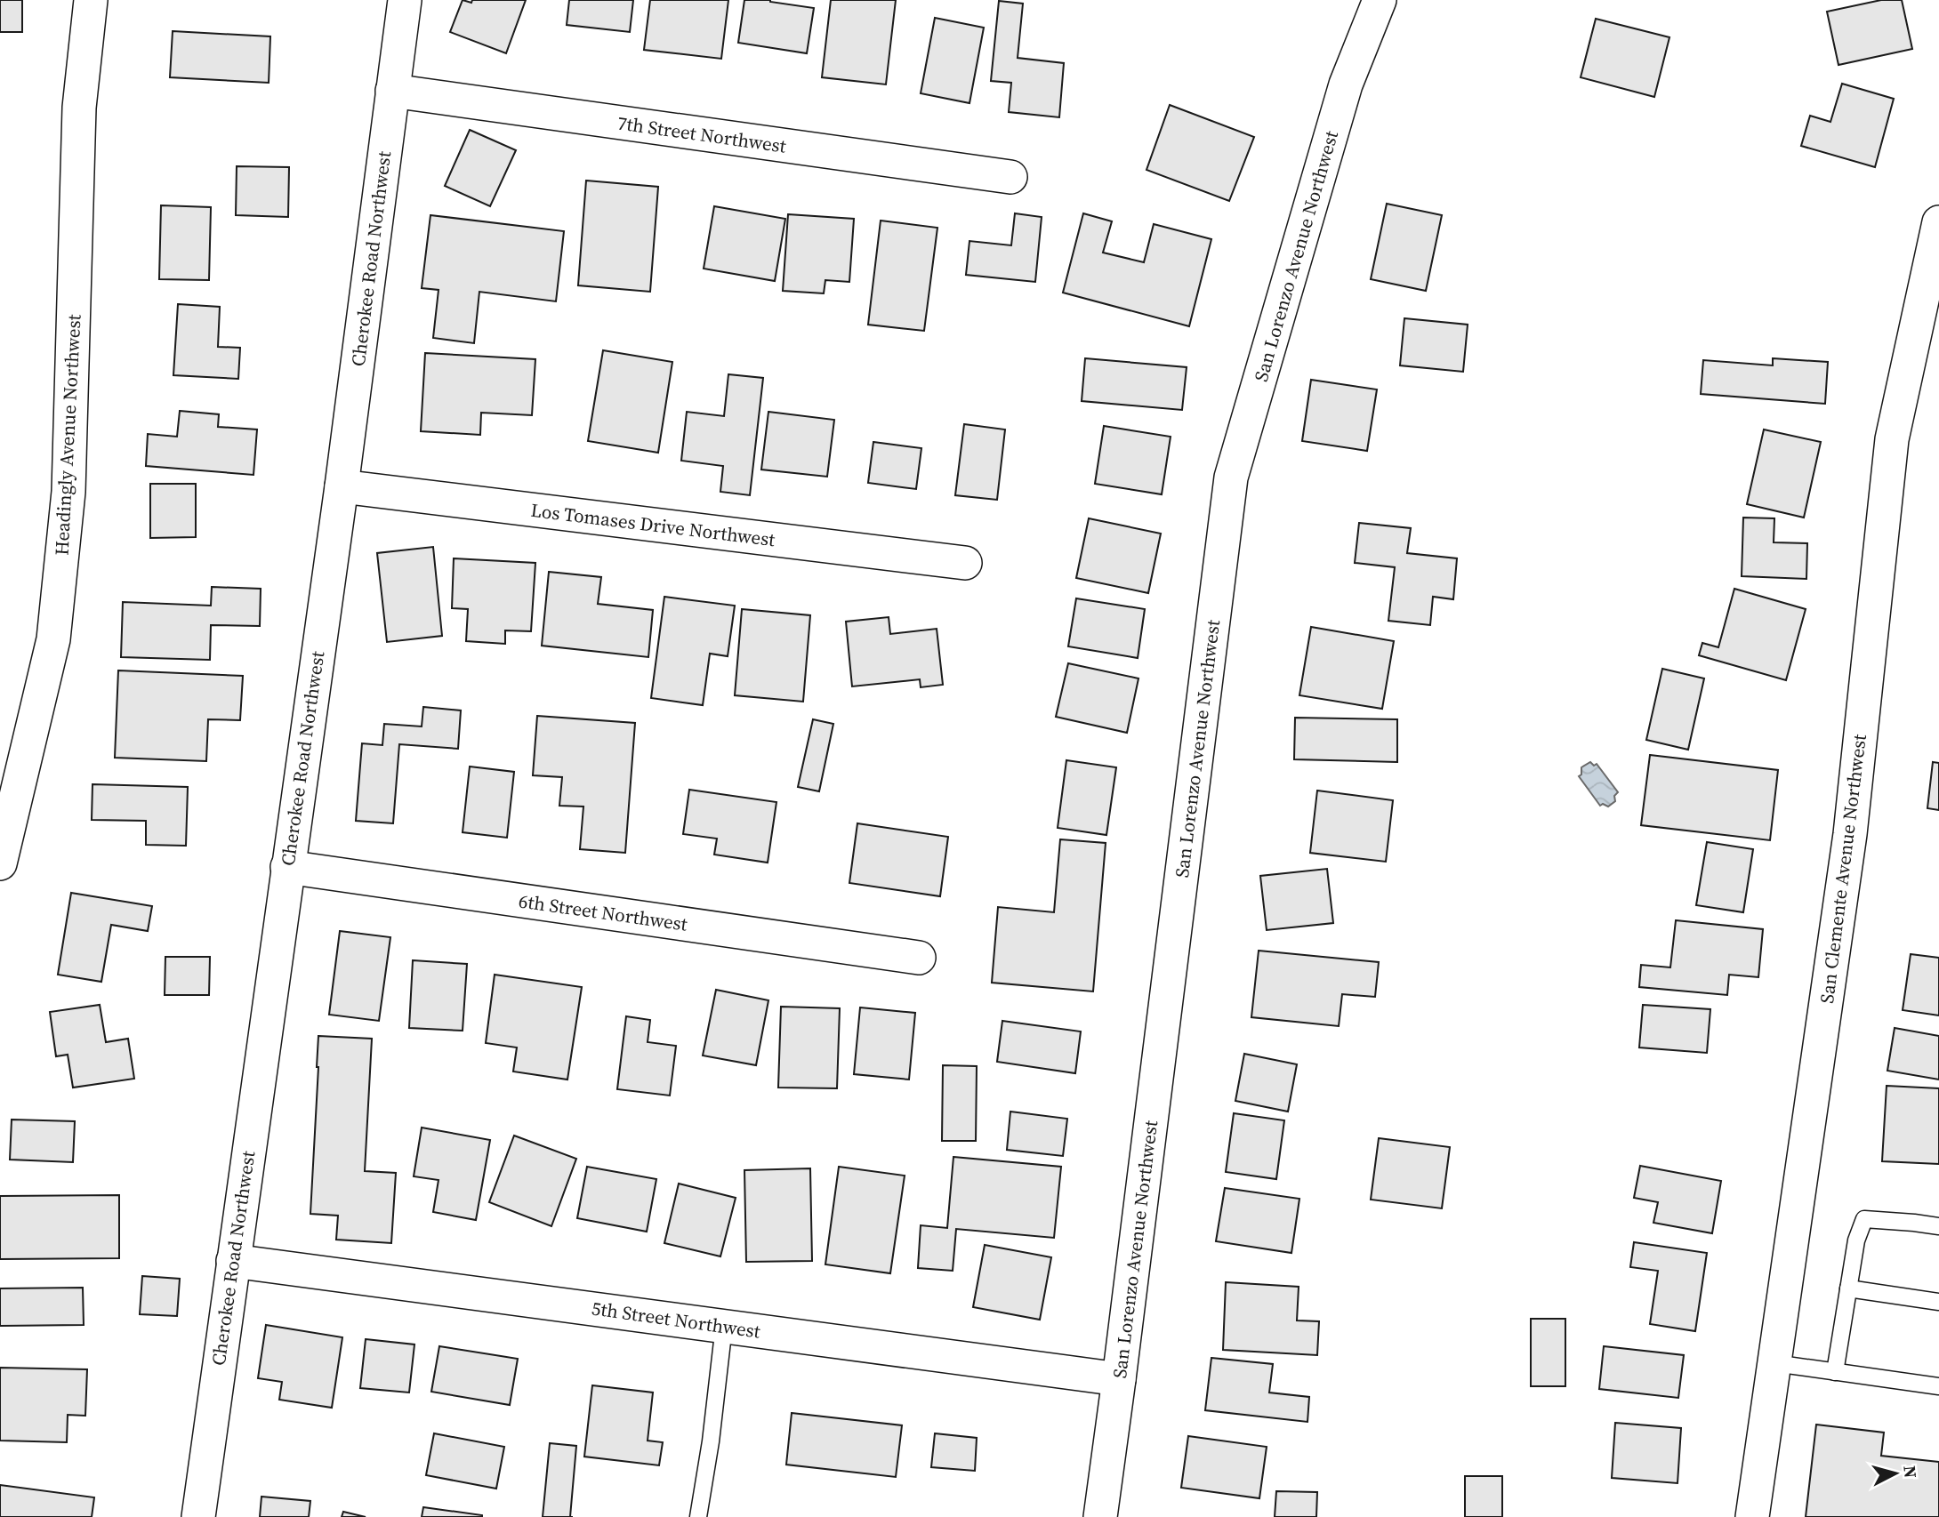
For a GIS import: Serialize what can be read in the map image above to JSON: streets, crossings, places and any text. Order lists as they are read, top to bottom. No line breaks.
{"streets":{"street":["7th Street Northwest","San Lorenzo Avenue Northwest","Cherokee Road Northwest","Headingly Avenue Northwest","Los Tomases Drive Northwest","San Clemente Avenue Northwest","6th Street Northwest","5th Street Northwest"]},"crossings":[["7th Street Northwest","Cherokee Road Northwest"],["San Lorenzo Avenue Northwest","5th Street Northwest"],["Cherokee Road Northwest","Los Tomases Drive Northwest"],["Cherokee Road Northwest","6th Street Northwest"],["Cherokee Road Northwest","5th Street Northwest"]],"north":"right"}
